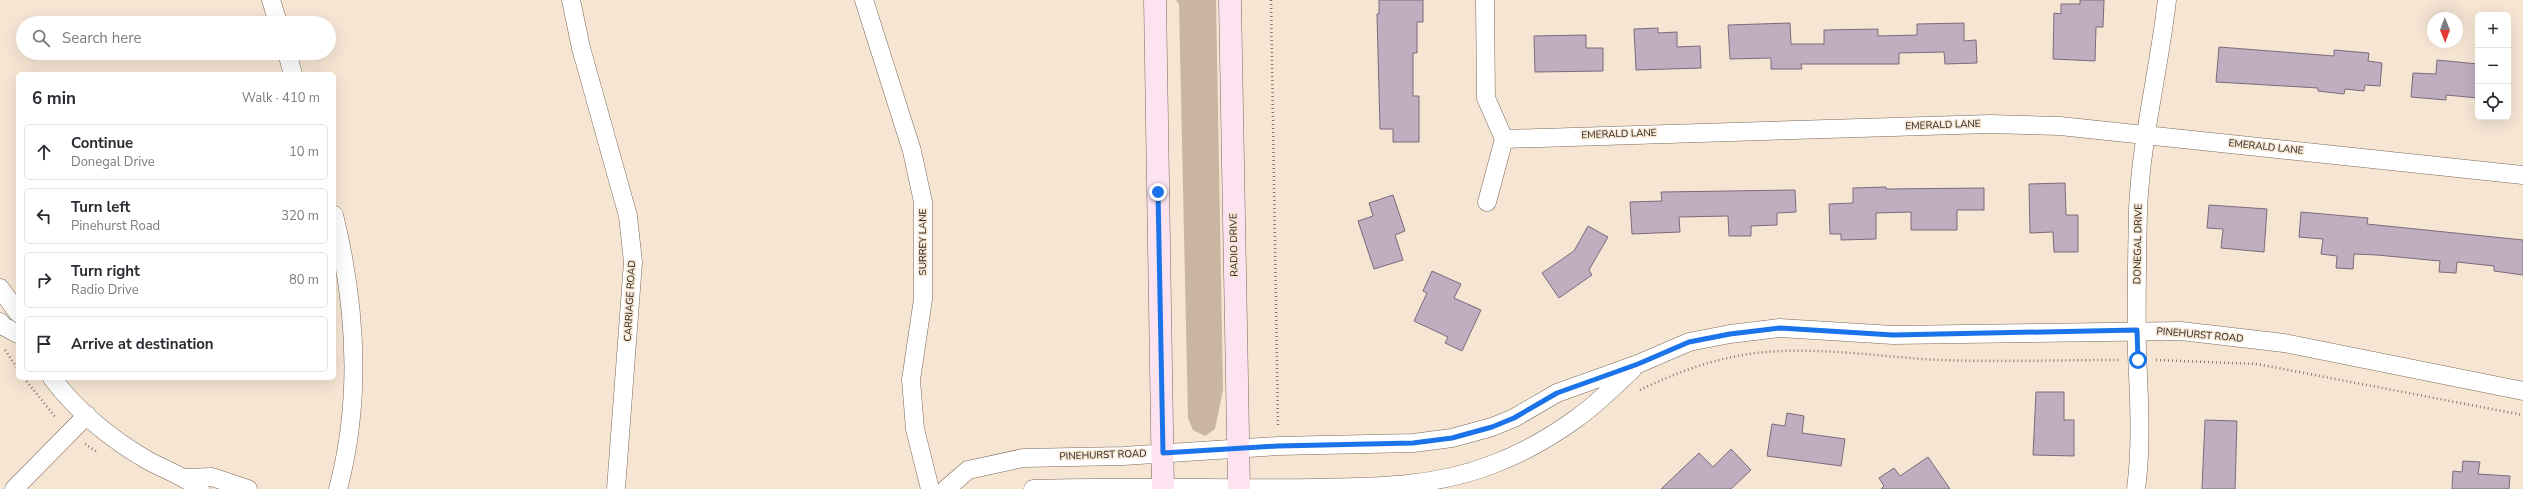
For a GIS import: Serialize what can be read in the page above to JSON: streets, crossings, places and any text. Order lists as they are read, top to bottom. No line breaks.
{"streets":{"main road":["RADIO DRIVE"],"street":["EMERALD LANE","SURREY LANE","DONEGAL DRIVE","CARRIAGE ROAD","PINEHURST ROAD"]},"crossings":[["EMERALD LANE","DONEGAL DRIVE"],["DONEGAL DRIVE","PINEHURST ROAD"],["RADIO DRIVE","PINEHURST ROAD"]],"north":"bottom","page":{"map_buttons":["+","−"],"search":"Search here","heading":["6 min","Walk · 410 m"],"list":[["Continue","Donegal Drive","10 m"],["Turn left","Pinehurst Road","320 m"],["Turn right","Radio Drive","80 m"],"Arrive at destination"]}}
